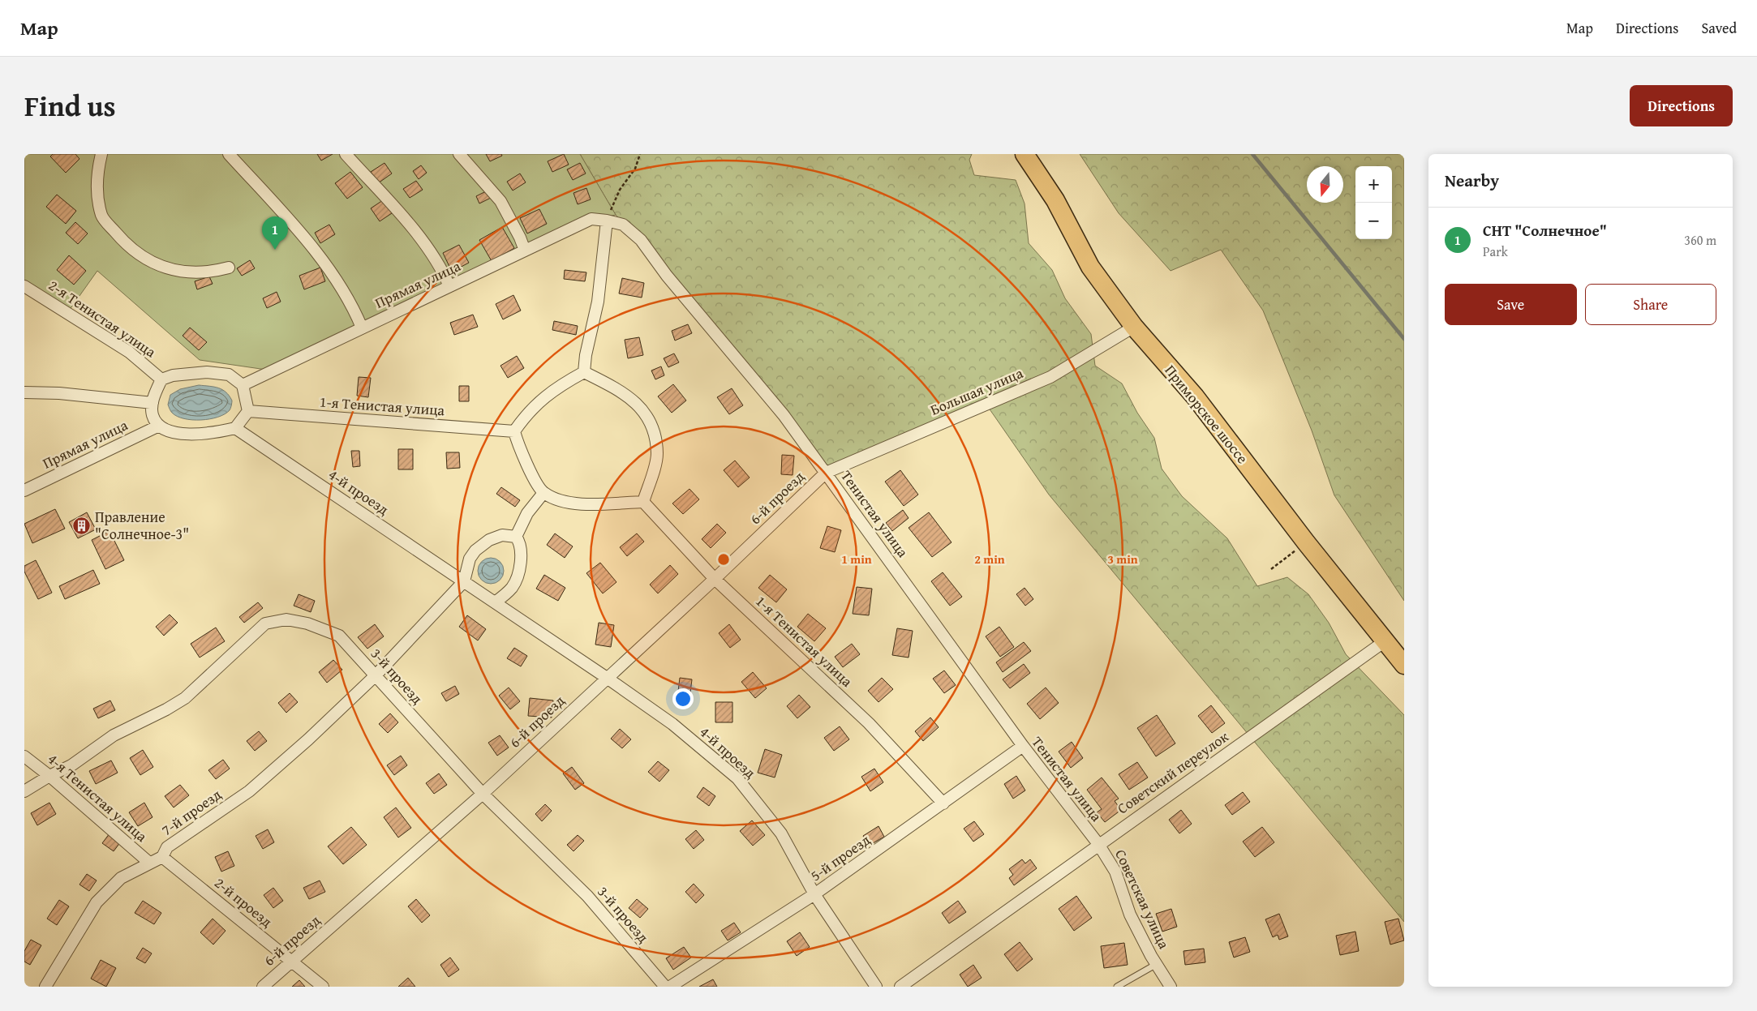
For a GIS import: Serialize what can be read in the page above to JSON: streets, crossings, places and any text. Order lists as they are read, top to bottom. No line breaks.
{"streets":{"main road":["Приморское шоссе"],"street":["Прямая улица","2-я Тенистая улица","Большая улица","1-я Тенистая улица","4-й проезд","6-й проезд","Тенистая улица","3-й проезд","Советский переулок","4-я Тенистая улица","7-й проезд","5-й проезд","Советская улица","2-й проезд"]},"crossings":[["Прямая улица","2-я Тенистая улица"],["Прямая улица","1-я Тенистая улица"],["Прямая улица","4-й проезд"],["Прямая улица","Тенистая улица"],["2-я Тенистая улица","1-я Тенистая улица"],["2-я Тенистая улица","4-й проезд"],["Большая улица","Приморское шоссе"],["Большая улица","6-й проезд"],["Большая улица","Тенистая улица"],["1-я Тенистая улица","4-й проезд"],["1-я Тенистая улица","6-й проезд"],["1-я Тенистая улица","5-й проезд"],["Приморское шоссе","Советский переулок"],["4-й проезд","6-й проезд"],["4-й проезд","7-й проезд"],["4-й проезд","5-й проезд"],["6-й проезд","Тенистая улица"],["6-й проезд","3-й проезд"],["6-й проезд","2-й проезд"],["Тенистая улица","Советский переулок"],["Тенистая улица","5-й проезд"],["Тенистая улица","Советская улица"],["3-й проезд","4-я Тенистая улица"],["3-й проезд","7-й проезд"],["Советский переулок","Советская улица"],["4-я Тенистая улица","7-й проезд"],["7-й проезд","2-й проезд"]],"places":{"building":["Правление \"Солнечное-3\""]},"north":"bottom","page":{"header":"Map","nav":["Map","Directions","Saved"],"title":"Find us","buttons":["Directions",["Save","Share"]],"heading":"Nearby","map_buttons":["+","−"],"list":[{"mark":"1","name":"СНТ \"Солнечное\"","note":"Park","value":"360 m"}],"pins":"1"},"rings":["1 min","2 min","3 min"]}
